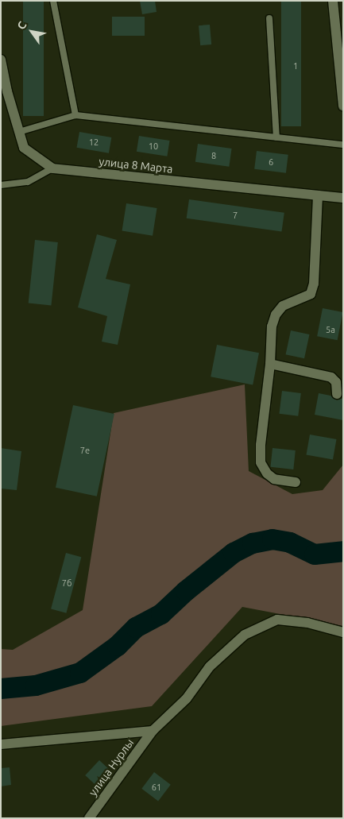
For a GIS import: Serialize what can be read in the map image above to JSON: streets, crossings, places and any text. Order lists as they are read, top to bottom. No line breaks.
{"streets":{"street":["улица 8 Марта","улица Нурлы"]},"house_numbers":["1","12","10","8","6","7","5а","7е","7б","61"],"north":"top left"}
